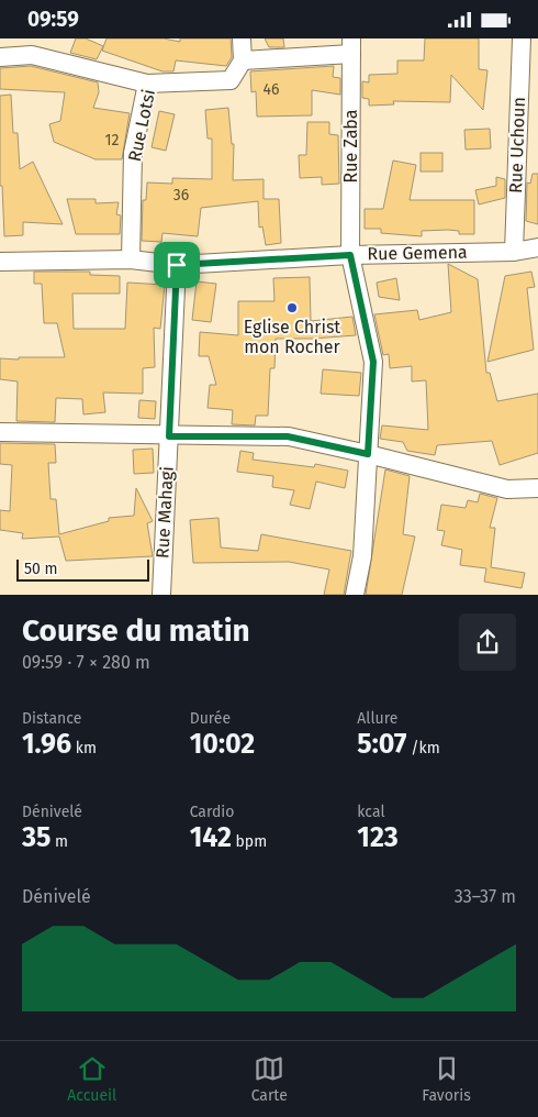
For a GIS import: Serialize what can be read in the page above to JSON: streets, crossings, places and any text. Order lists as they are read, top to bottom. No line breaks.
{"streets":{"street":["Rue Lotsi","Rue Uchoun","Rue Zaba","Rue Gemena","Rue Mahagi"]},"crossings":[["Rue Lotsi","Rue Gemena"],["Rue Uchoun","Rue Gemena"],["Rue Zaba","Rue Gemena"],["Rue Gemena","Rue Mahagi"]],"places":["Eglise Christ mon Rocher"],"house_numbers":["46","12","36"],"scale_bar":"50 m","page":{"status":"09:59","scale":"50 m","heading":["Course du matin","09:59 · 7 × 280 m"],"stats":[["Distance","1.96 km"],["Durée","10:02"],["Allure","5:07 /km"],["Dénivelé","35 m"],["Cardio","142 bpm"],["kcal","123"]],"chart":["Dénivelé","33–37 m"],"tabs":["Accueil","Carte","Favoris"]}}
